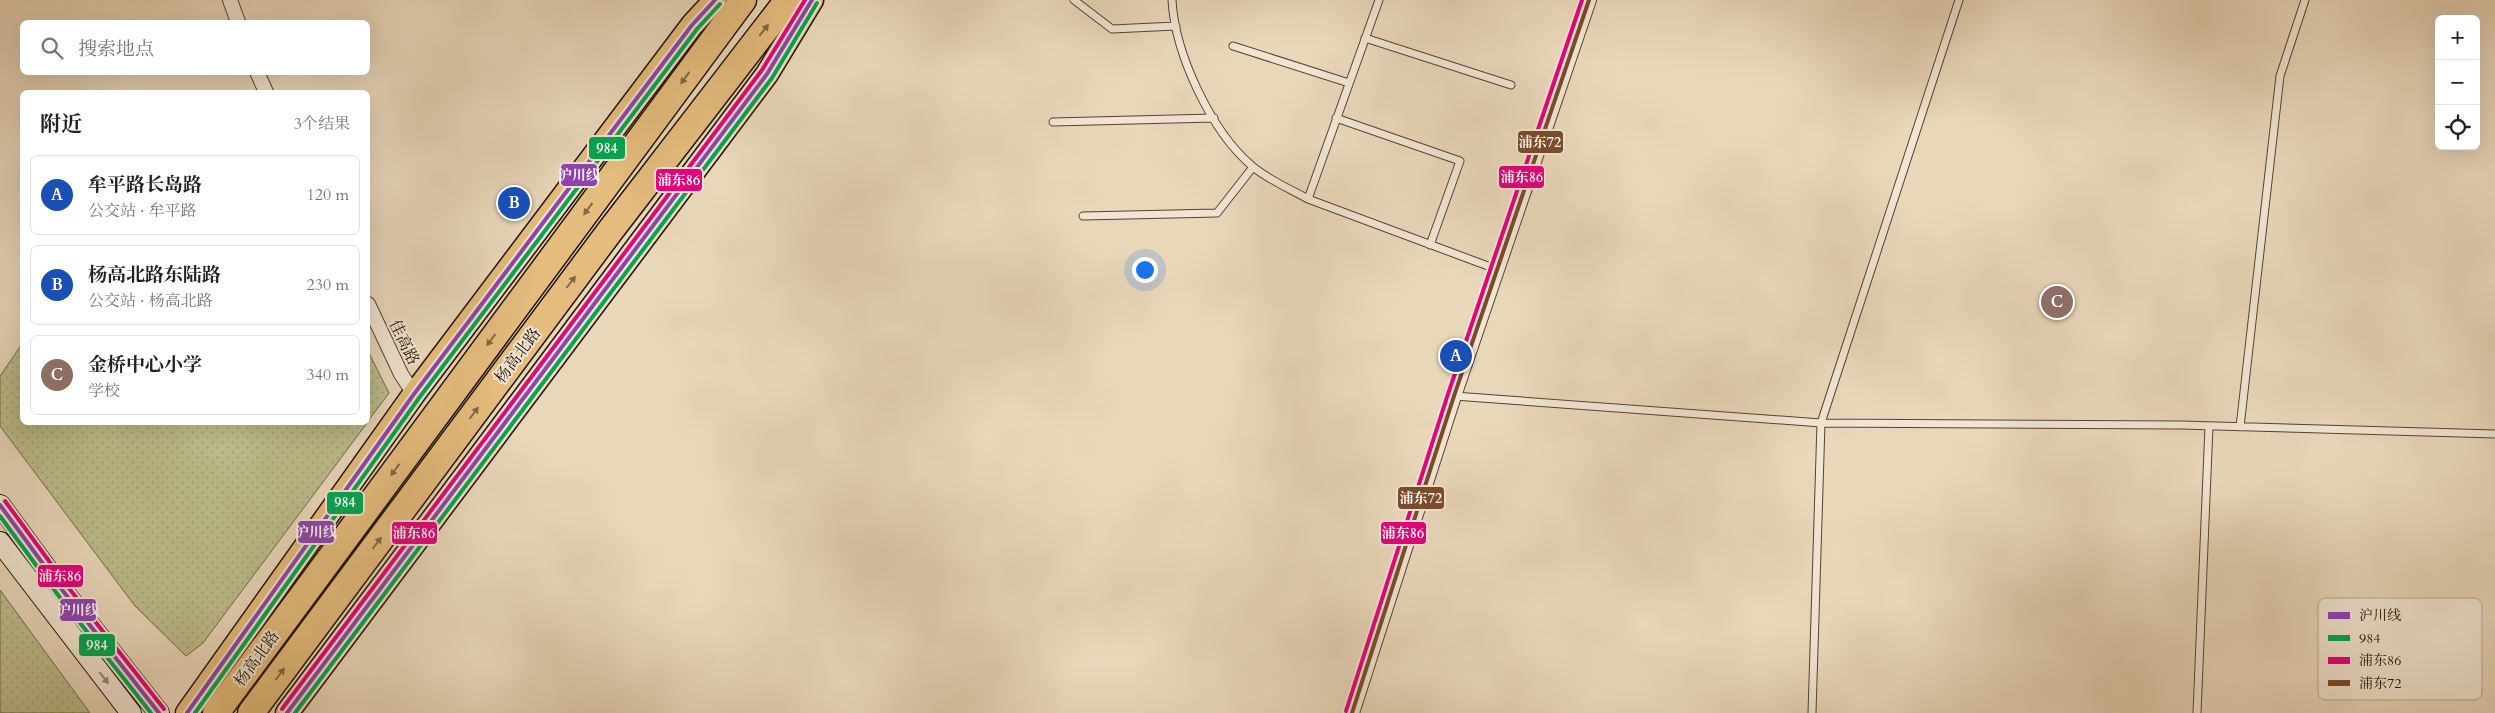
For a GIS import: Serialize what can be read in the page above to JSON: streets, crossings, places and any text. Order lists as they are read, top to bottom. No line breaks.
{"streets":{"highway":["杨高北路"],"street":["佳高路"]},"crossings":[["佳高路","杨高北路"]],"lines":["transit line 沪川线","transit line 浦东86","transit line 浦东72","transit line 984"],"legend":["沪川线","984","浦东86","浦东72"],"page":{"map_buttons":["+","−"],"search":"搜索地点","heading":["附近","3个结果"],"list":[{"mark":"A","name":"牟平路长岛路","note":"公交站 · 牟平路","value":"120 m"},{"mark":"B","name":"杨高北路东陆路","note":"公交站 · 杨高北路","value":"230 m"},{"mark":"C","name":"金桥中心小学","note":"学校","value":"340 m"}],"pins":["B","C","A"]}}
